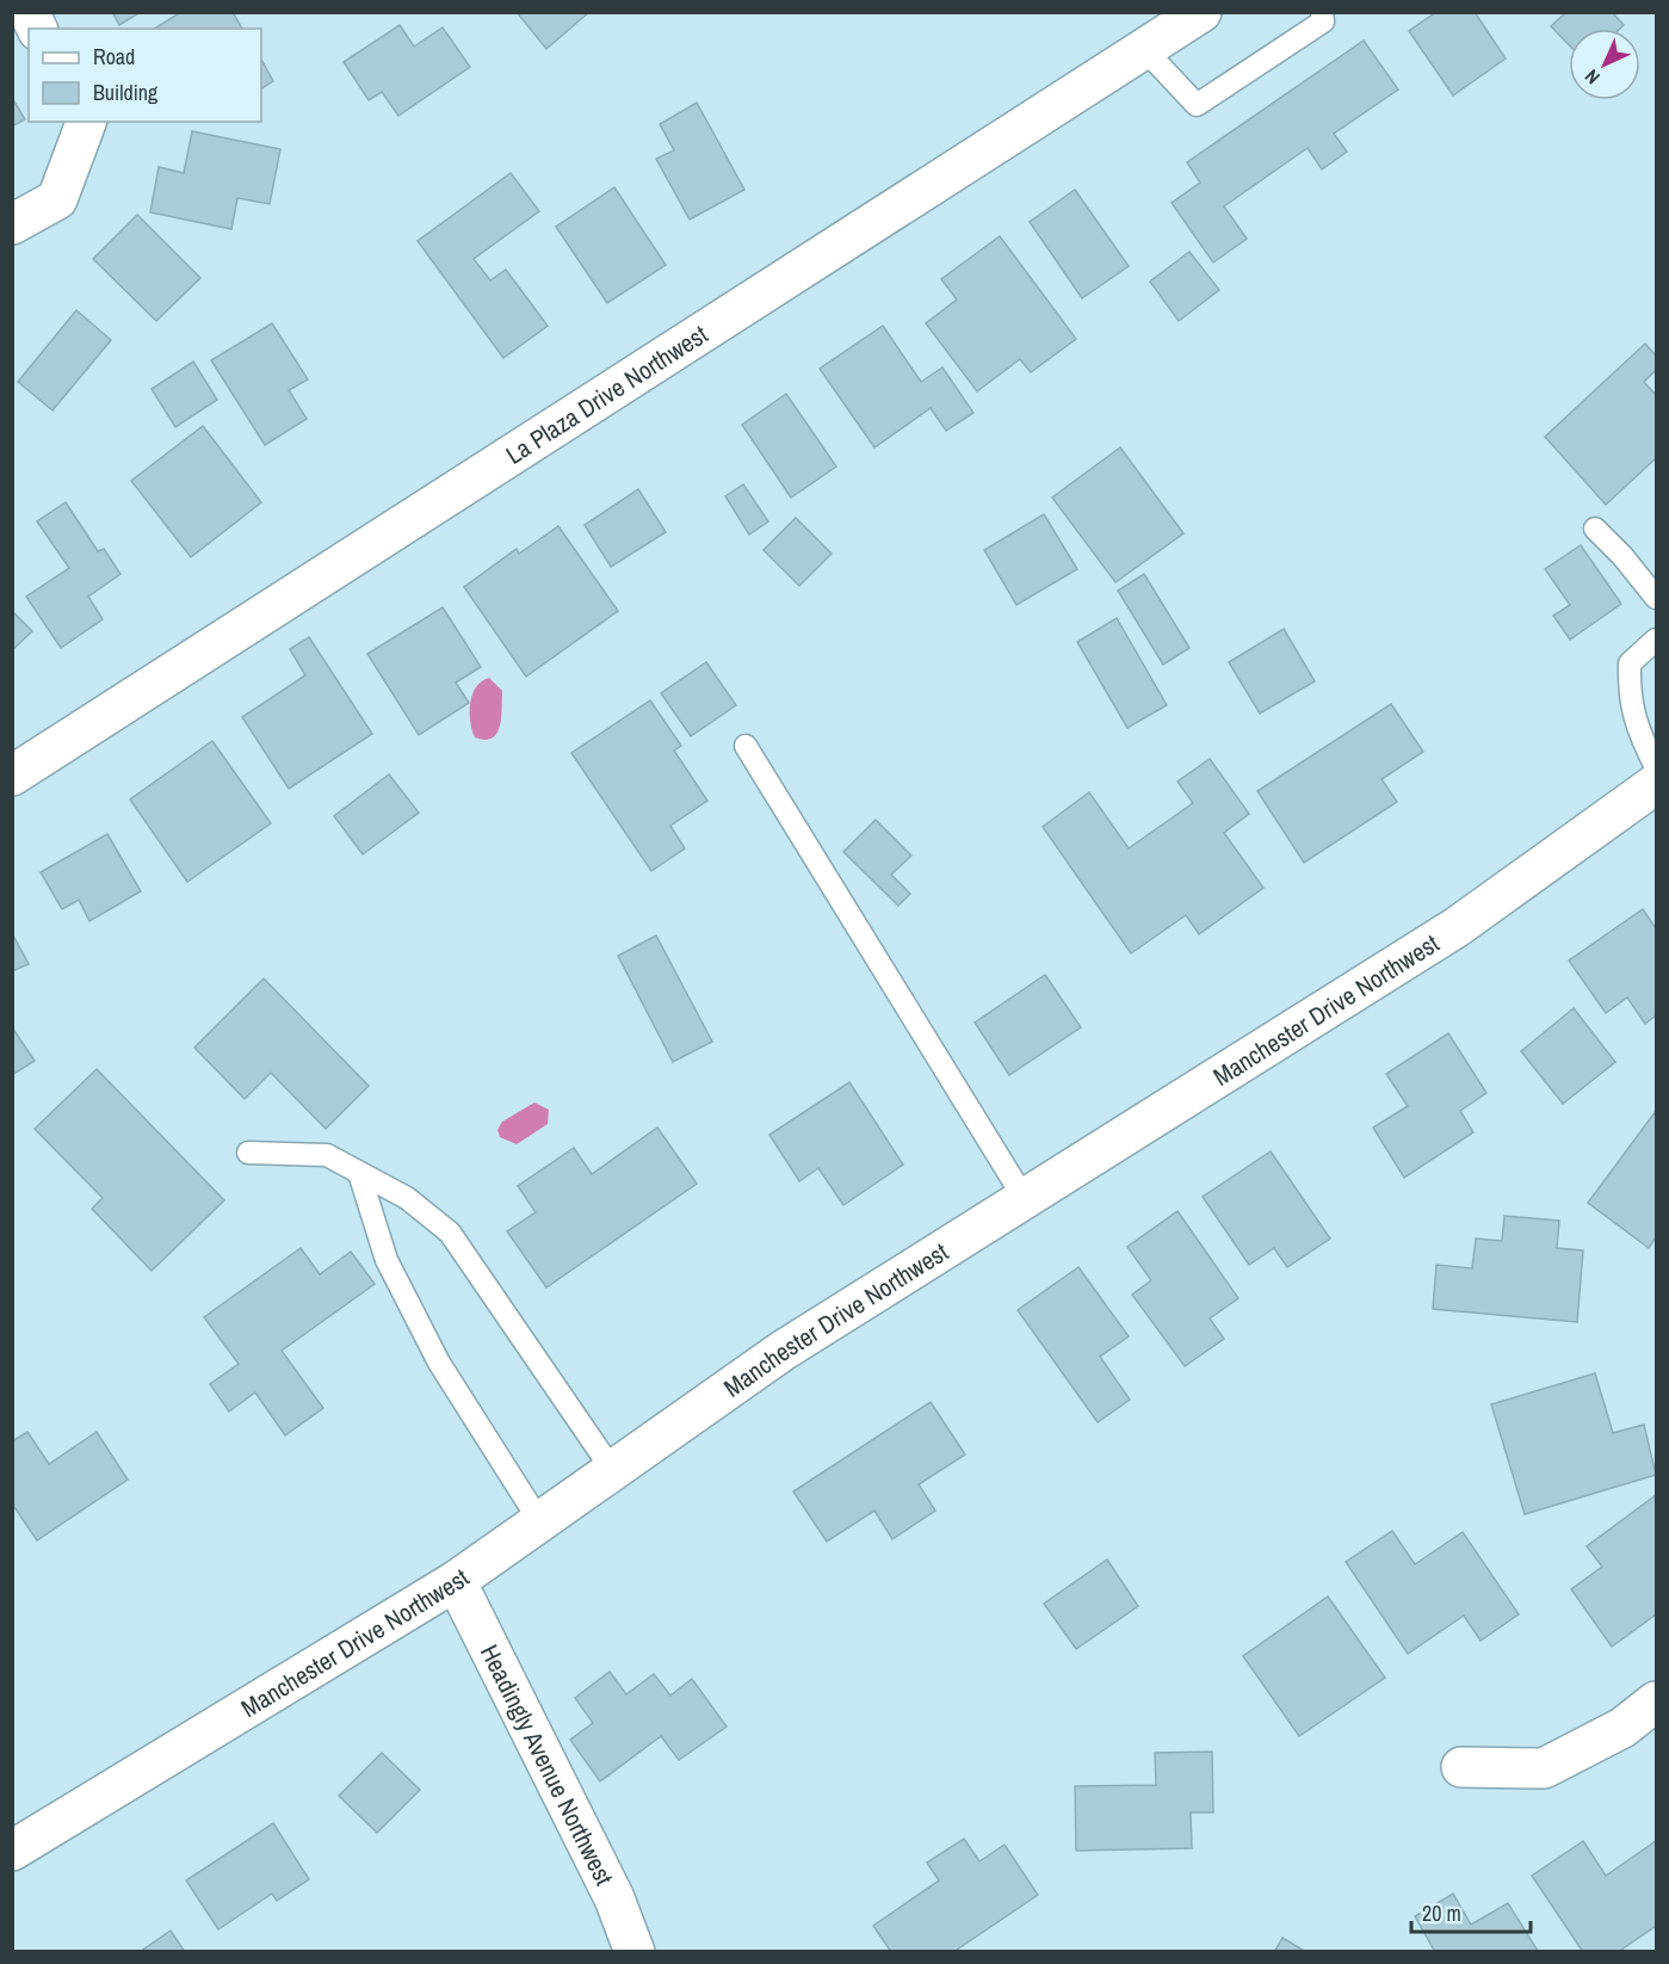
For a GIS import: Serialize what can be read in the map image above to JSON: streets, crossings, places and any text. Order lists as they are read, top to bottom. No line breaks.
{"streets":{"street":["La Plaza Drive Northwest","Manchester Drive Northwest","Headingly Avenue Northwest"]},"crossings":[["Manchester Drive Northwest","Headingly Avenue Northwest"]],"legend":["Road","Building"],"scale_bar":"20 m","north":"bottom left"}
